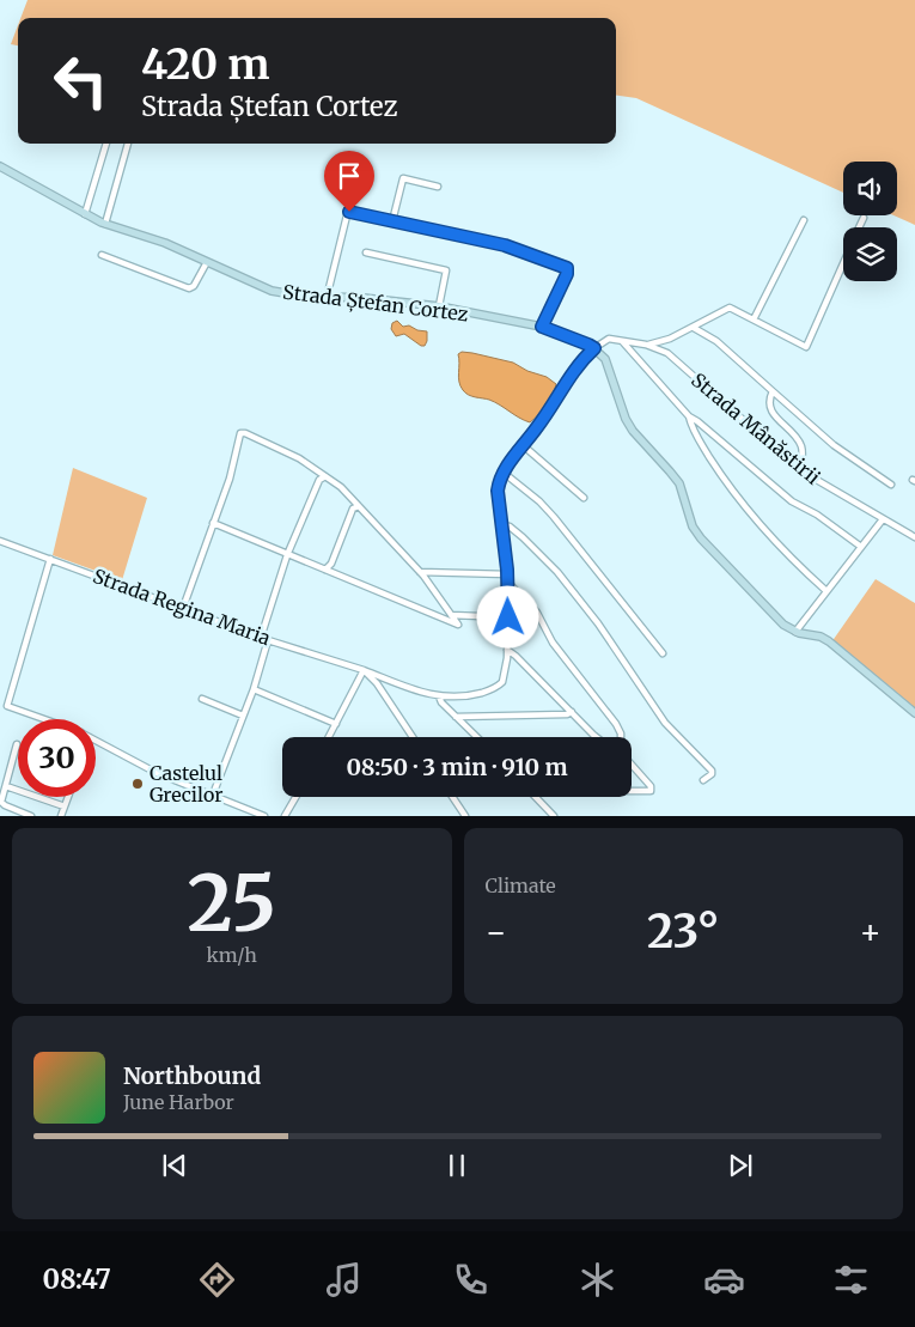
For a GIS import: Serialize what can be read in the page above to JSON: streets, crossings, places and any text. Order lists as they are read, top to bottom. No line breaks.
{"streets":{"street":["Strada Ștefan Cortez","Strada Mânăstirii","Strada Regina Maria"]},"crossings":[["Strada Ștefan Cortez","Strada Mânăstirii"]],"places":["Castelul Grecilor"],"page":{"turn":["420 m","Strada Ștefan Cortez"],"limit":"30","trip":"08:50 · 3 min · 910 m","tile":[["25","km/h"],"Climate"],"heat":["−","23°","+"],"song":["Northbound","June Harbor"],"tabs":"08:47"}}
